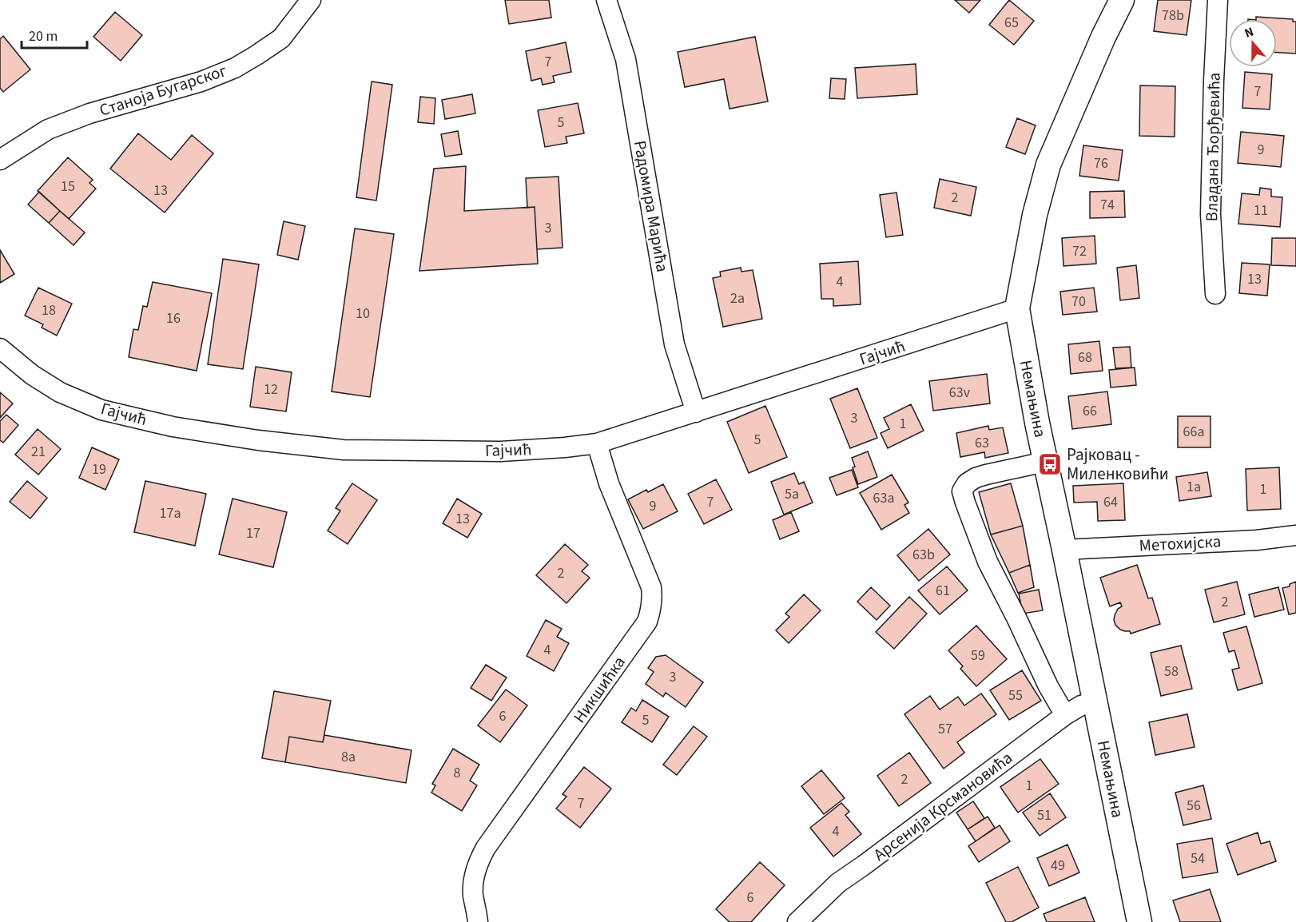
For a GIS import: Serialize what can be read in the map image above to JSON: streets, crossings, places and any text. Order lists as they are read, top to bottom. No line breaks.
{"streets":{"street":["Станоја Бугарског","Владана Ђорђевића","Радомира Марића","Гајчић","Немањина","Метохијска","Никшићка","Арсенија Крсмановића"]},"crossings":[["Радомира Марића","Гајчић"],["Гајчић","Немањина"],["Гајчић","Никшићка"],["Немањина","Метохијска"],["Немањина","Арсенија Крсмановића"]],"places":{"bus stop":["Рајковац - Миленковићи"]},"house_numbers":["78b","65","7","7","5","9","76","15","13","2","74","11","3","72","13","4","2a","70","18","10","16","68","12","63v","66","3","1","66a","5","63","21","19","1a","1","5a","63a","7","64","9","17a","13","17","63b","2","61","2","4","59","58","3","55","6","5","57","8a","8","2","1","7","56","51","4","54","49","6"],"scale_bar":"20 m","north":"top"}
